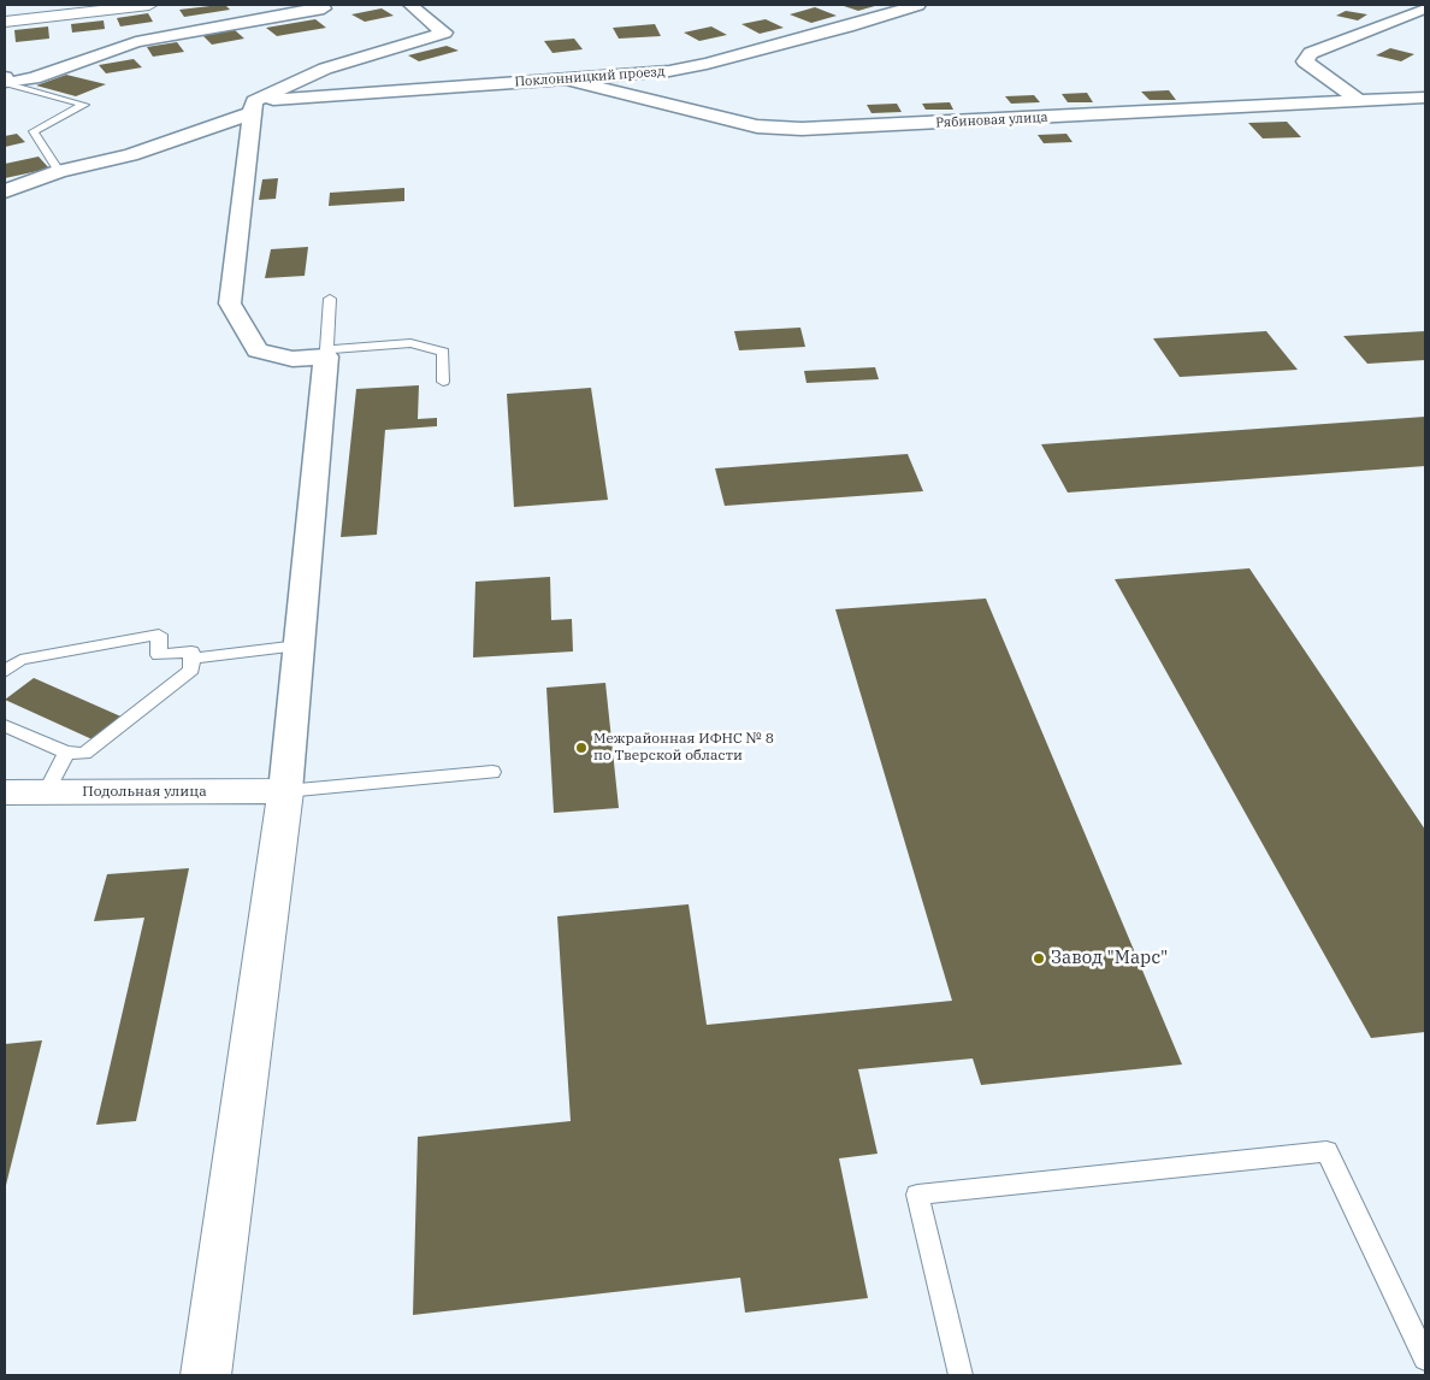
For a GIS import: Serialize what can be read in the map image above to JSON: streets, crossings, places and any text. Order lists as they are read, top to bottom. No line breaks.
{"streets":{"street":["Поклонницкий проезд","Рябиновая улица","Подольная улица"]},"crossings":[["Поклонницкий проезд","Рябиновая улица"]],"places":["Межрайонная ИФНС № 8 по Тверской области","Завод \"Марс\""]}
